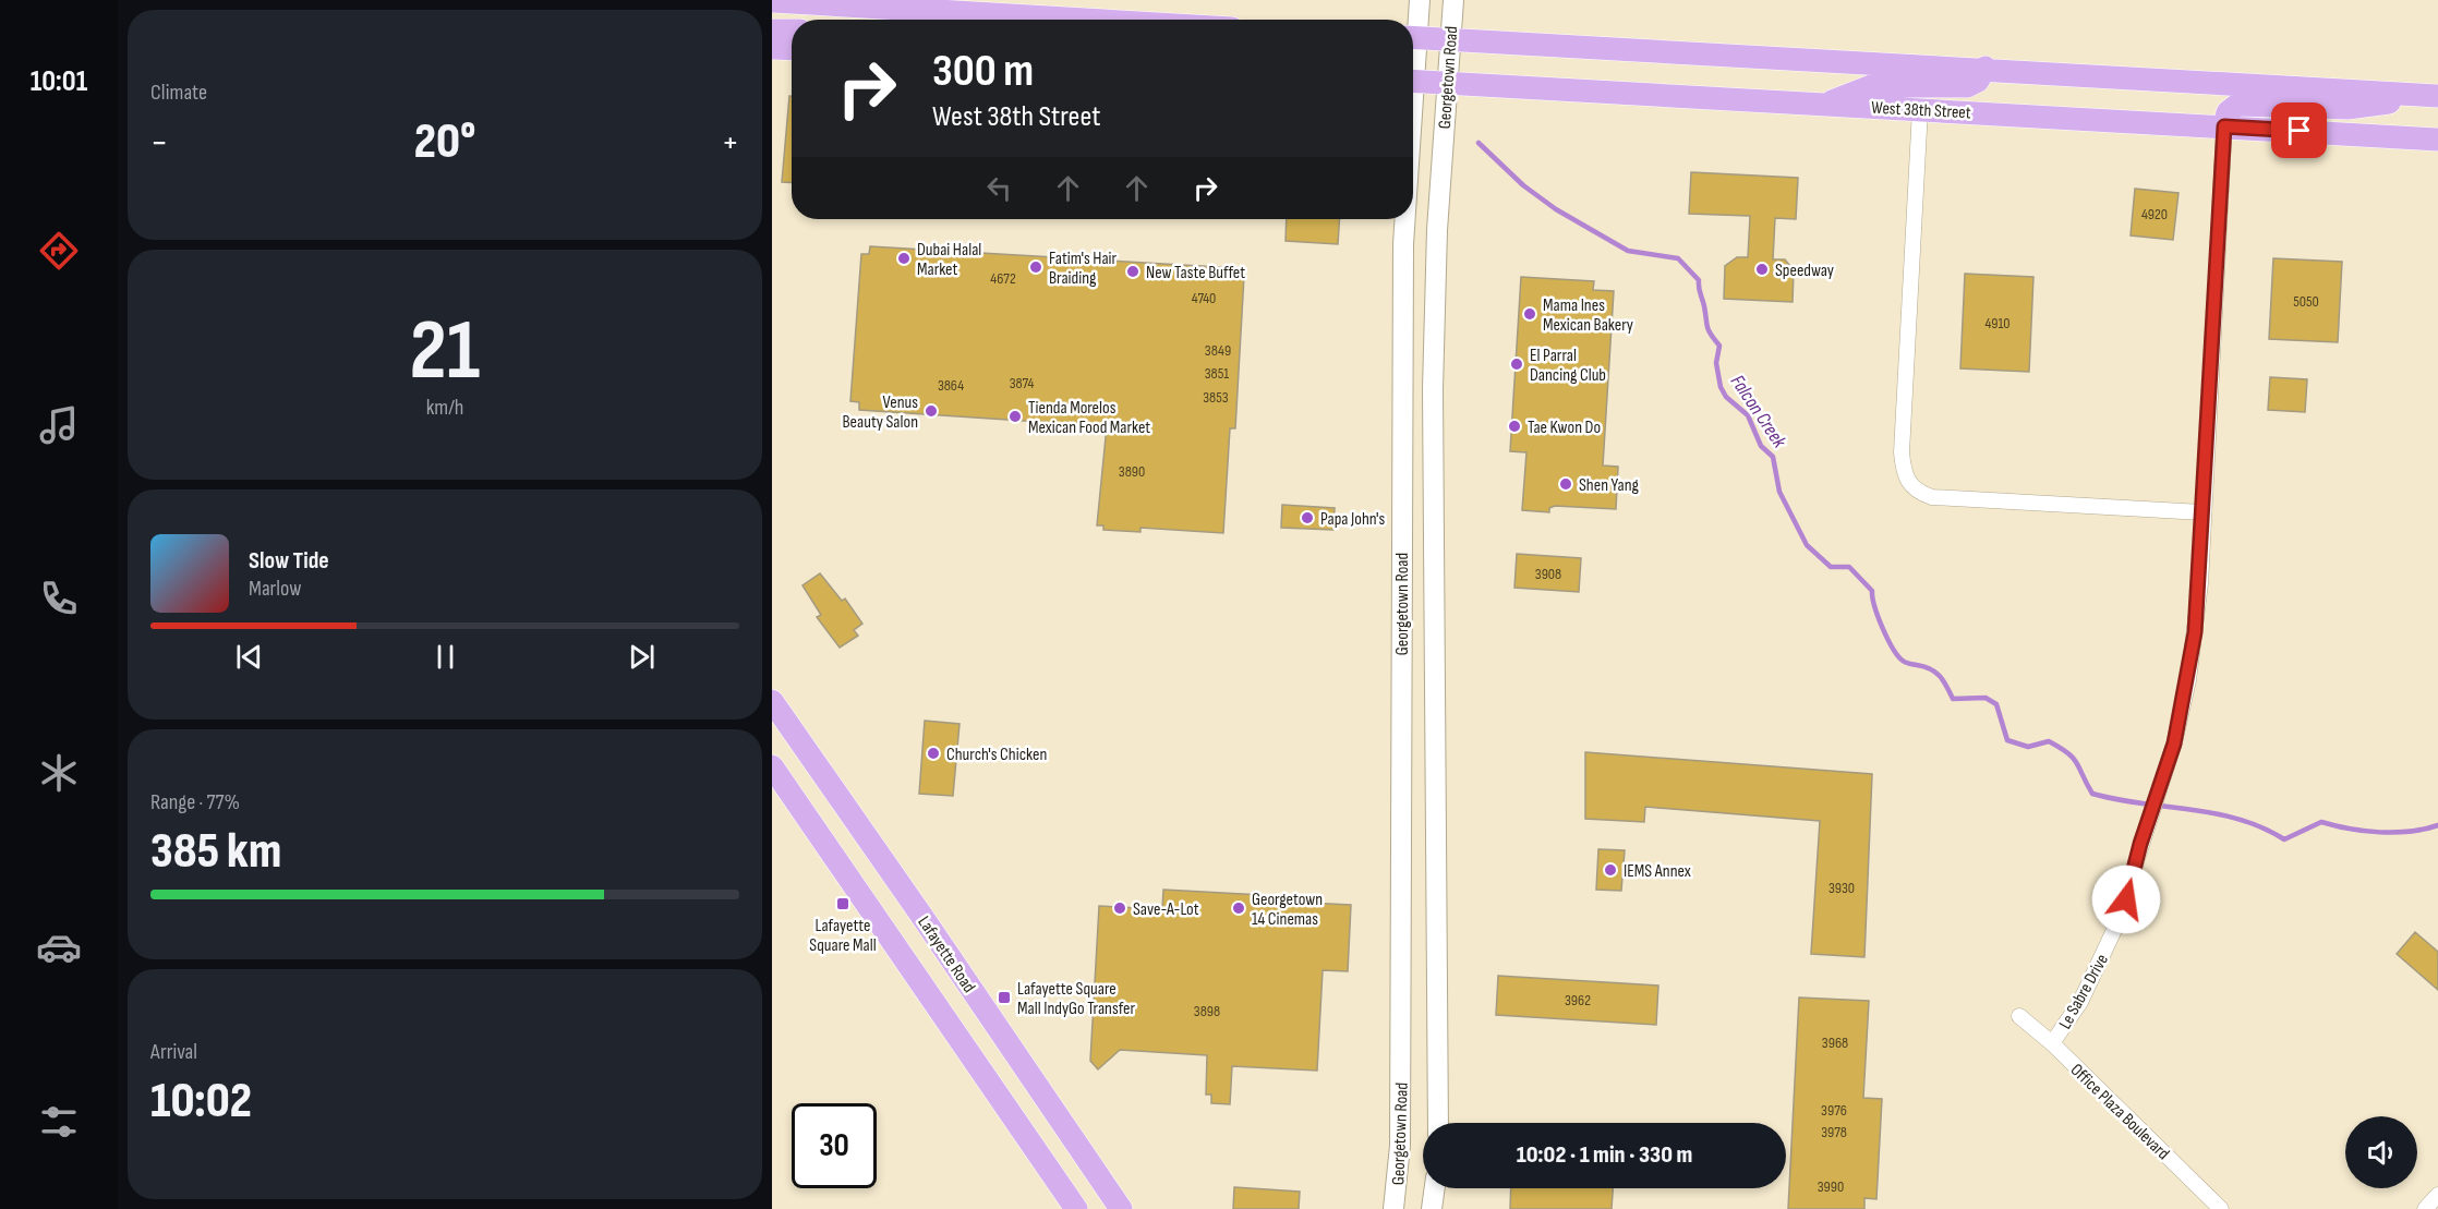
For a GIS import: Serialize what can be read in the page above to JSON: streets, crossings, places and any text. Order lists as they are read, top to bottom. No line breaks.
{"streets":{"main road":["Georgetown Road","West 38th Street","Lafayette Road"],"street":["Le Sabre Drive","Office Plaza Boulevard"]},"crossings":[["Georgetown Road","West 38th Street"],["West 38th Street","Le Sabre Drive"],["Le Sabre Drive","Office Plaza Boulevard"]],"water":["Falcon Creek"],"places":{"other":["Dubai Halal Market","Fatim's Hair Braiding","Speedway","New Taste Buffet","Mama Ines Mexican Bakery","El Parral Dancing Club","Venus Beauty Salon","Tienda Morelos Mexican Food Market","Tae Kwon Do","Shen Yang","Papa John's","Church's Chicken","IEMS Annex","Save-A-Lot","Georgetown 14 Cinemas"],"transit":["Lafayette Square Mall","Lafayette Square Mall IndyGo Transfer"]},"house_numbers":["4920","4672","4740","5050","4910","3849","3851","3874","3864","3853","3890","3908","3930","3962","3898","3968","3976","3978","3990"],"page":{"tabs":"10:01","tile":["Climate",["21","km/h"],["Range · 77%","385 km"],["Arrival","10:02"]],"turn":["300 m","West 38th Street"],"heat":["−","20°","+"],"song":["Slow Tide","Marlow"],"limit":"30","trip":"10:02 · 1 min · 330 m"}}
